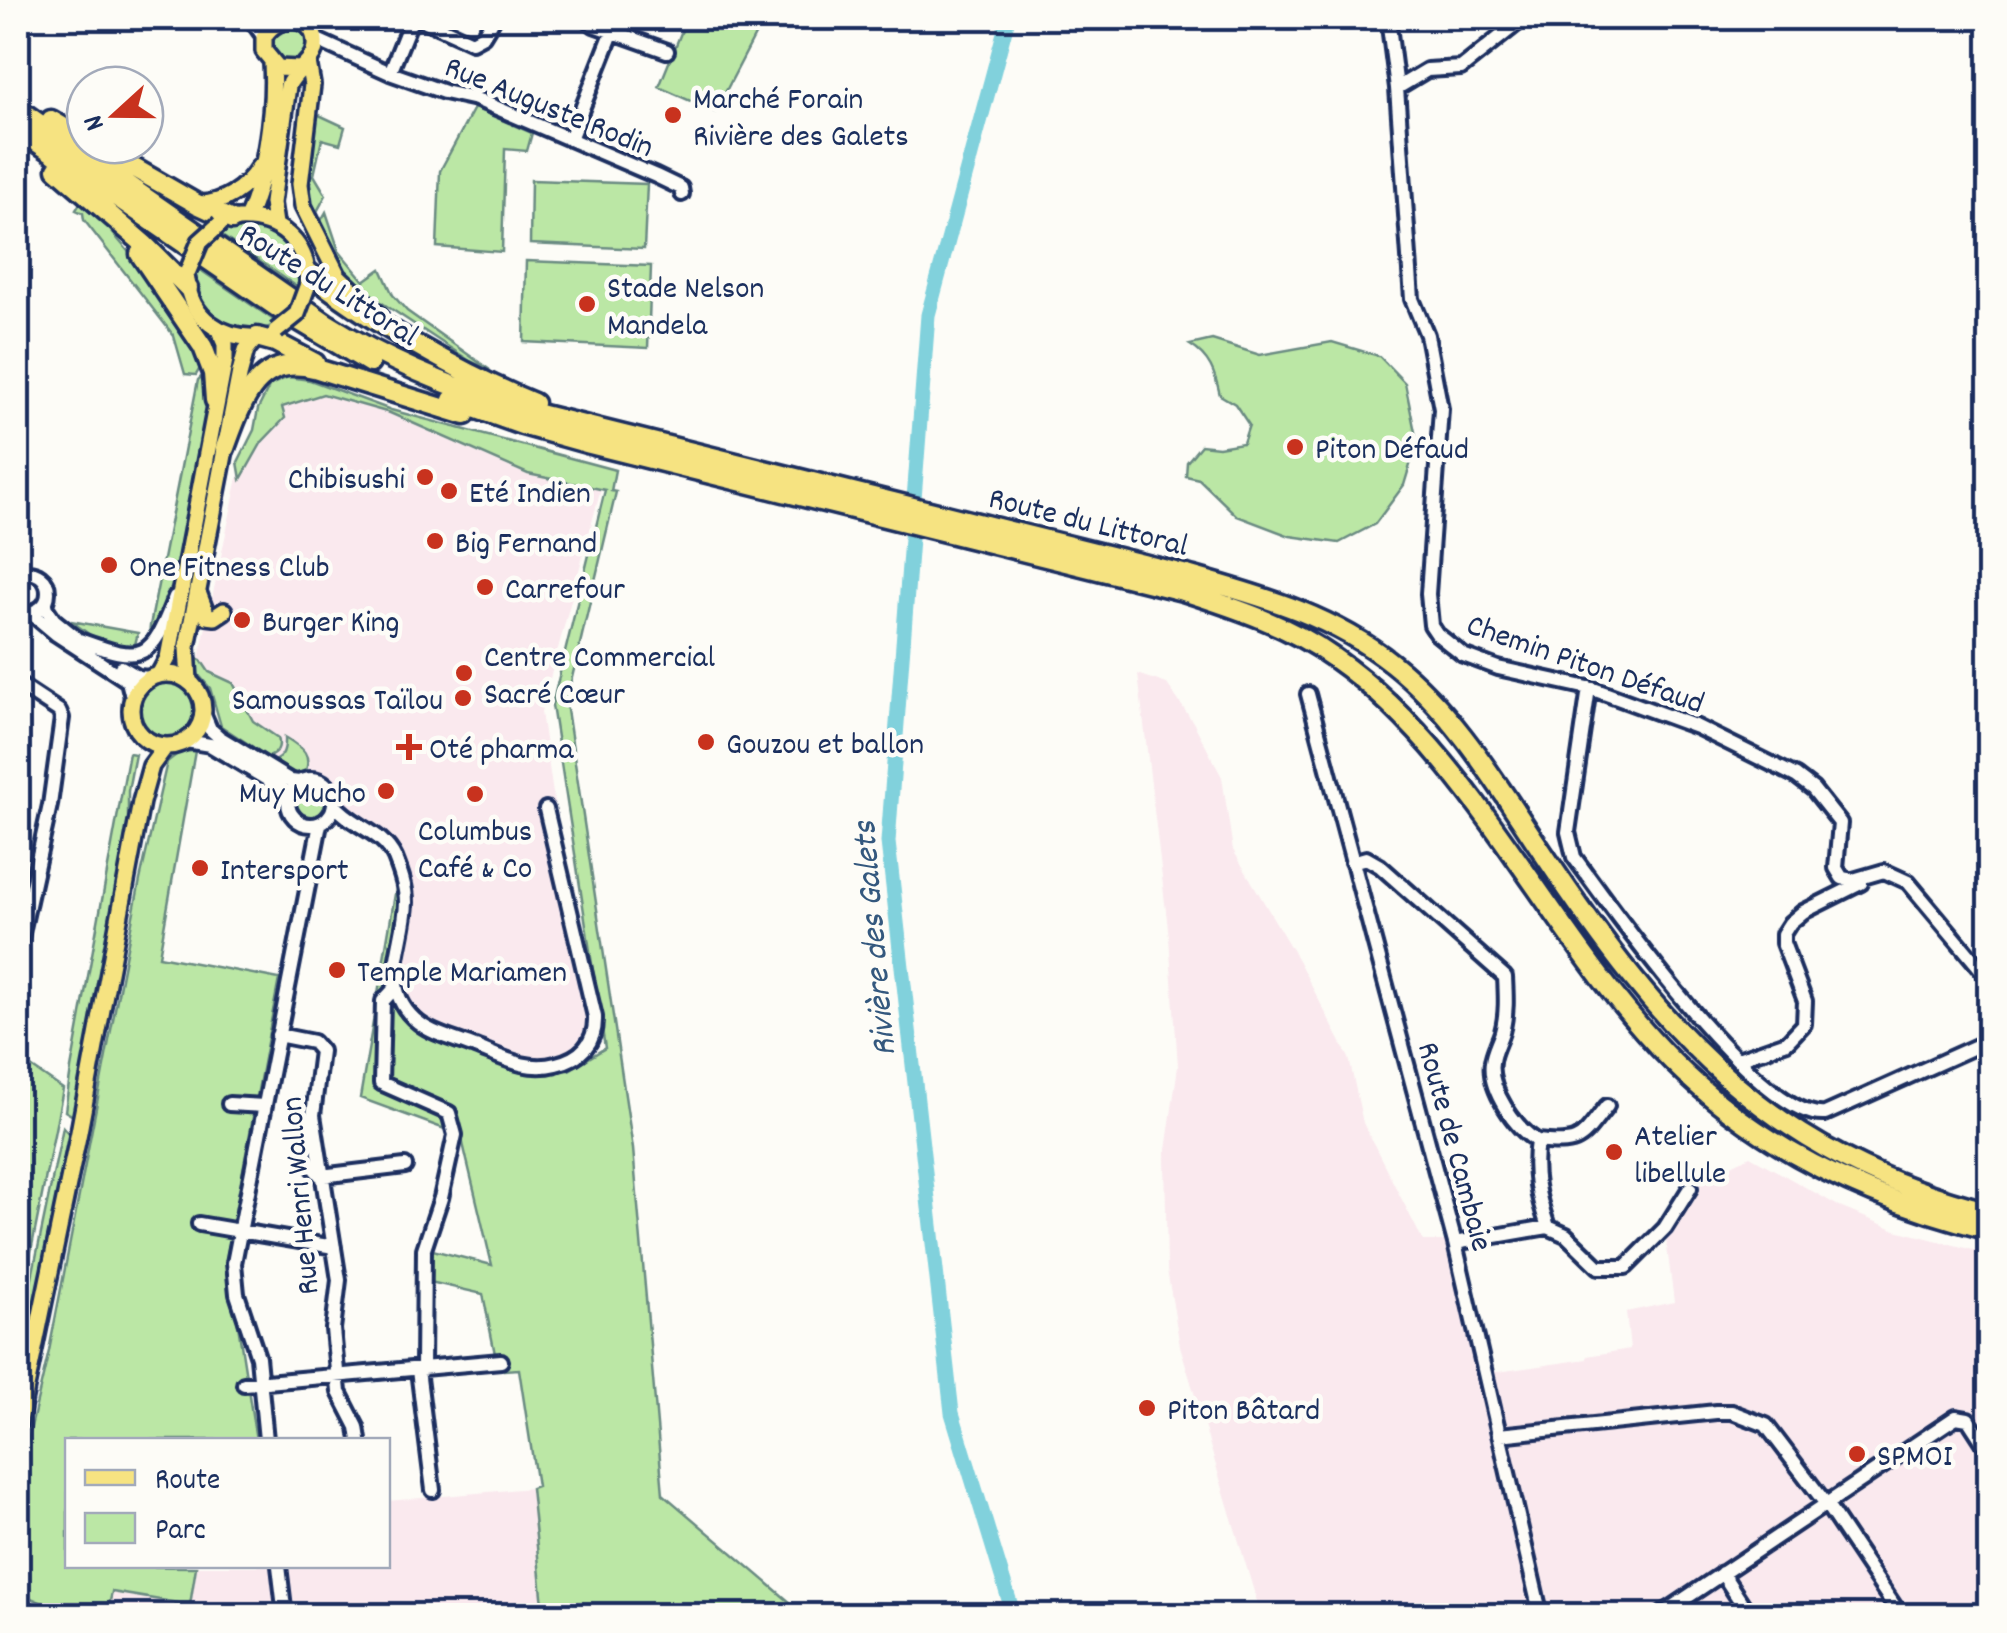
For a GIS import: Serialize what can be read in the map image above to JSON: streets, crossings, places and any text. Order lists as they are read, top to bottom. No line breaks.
{"streets":{"highway":["Route du Littoral"],"street":["Rue Auguste Rodin","Chemin Piton Défaud","Route de Cambaie","Rue Henri Wallon"]},"water":["Rivière des Galets"],"places":{"other":["Marché Forain Rivière des Galets","Stade Nelson Mandela","Piton Défaud","Chibisushi","Eté Indien","Big Fernand","One Fitness Club","Carrefour","Burger King","Centre Commercial Sacré Cœur","Samoussas Taïlou","Gouzou et ballon","Muy Mucho","Columbus Café & Co","Intersport","Temple Mariamen","Atelier libellule","Piton Bâtard","SPMOI"],"health":["Oté pharma"]},"legend":["Route","Parc"],"north":"left"}
